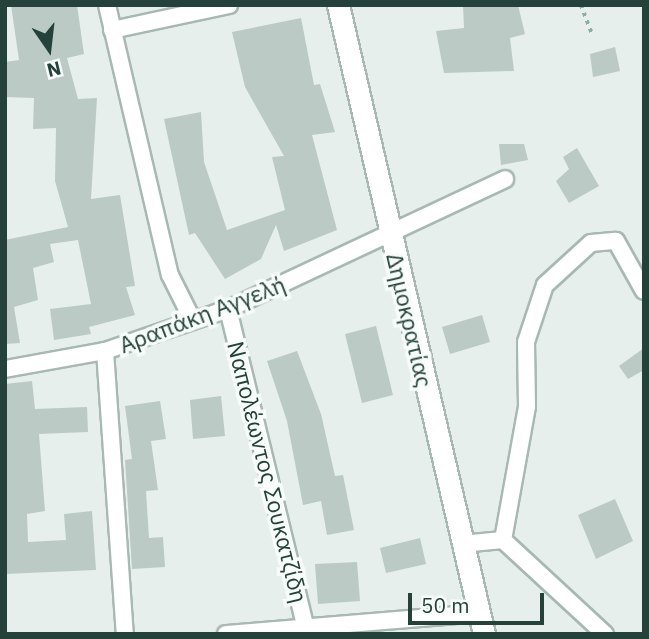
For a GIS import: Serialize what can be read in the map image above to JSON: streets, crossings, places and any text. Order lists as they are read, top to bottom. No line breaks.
{"streets":{"street":["Αραπάκη Αγγελή","Δημοκρατίας","Ναπολέωντος Σουκατζίδη"]},"crossings":[["Αραπάκη Αγγελή","Δημοκρατίας"],["Αραπάκη Αγγελή","Ναπολέωντος Σουκατζίδη"]],"scale_bar":"50 m","north":"bottom"}
